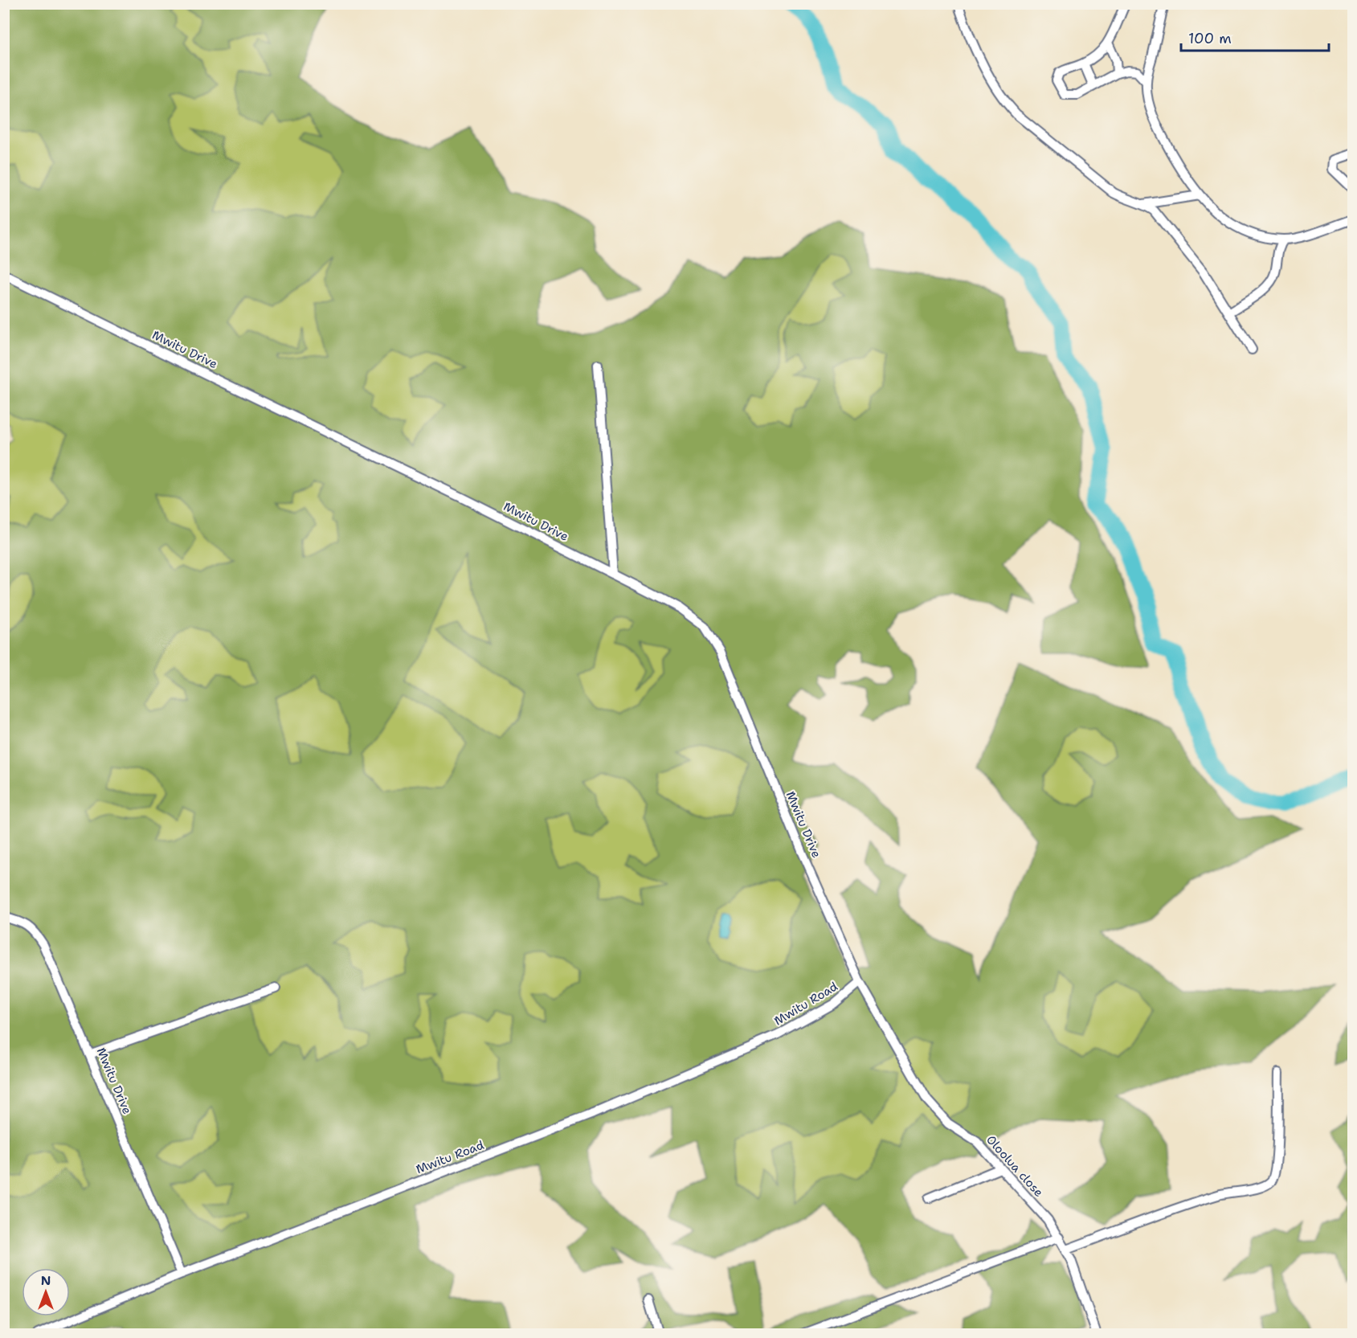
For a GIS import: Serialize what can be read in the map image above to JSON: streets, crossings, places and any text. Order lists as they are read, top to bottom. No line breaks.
{"streets":{"street":["Mwitu Drive","Mwitu Road","Oloolua close"]},"crossings":[["Mwitu Drive","Mwitu Road"],["Mwitu Drive","Oloolua close"],["Mwitu Road","Oloolua close"]],"scale_bar":"100 m","north":"top"}
